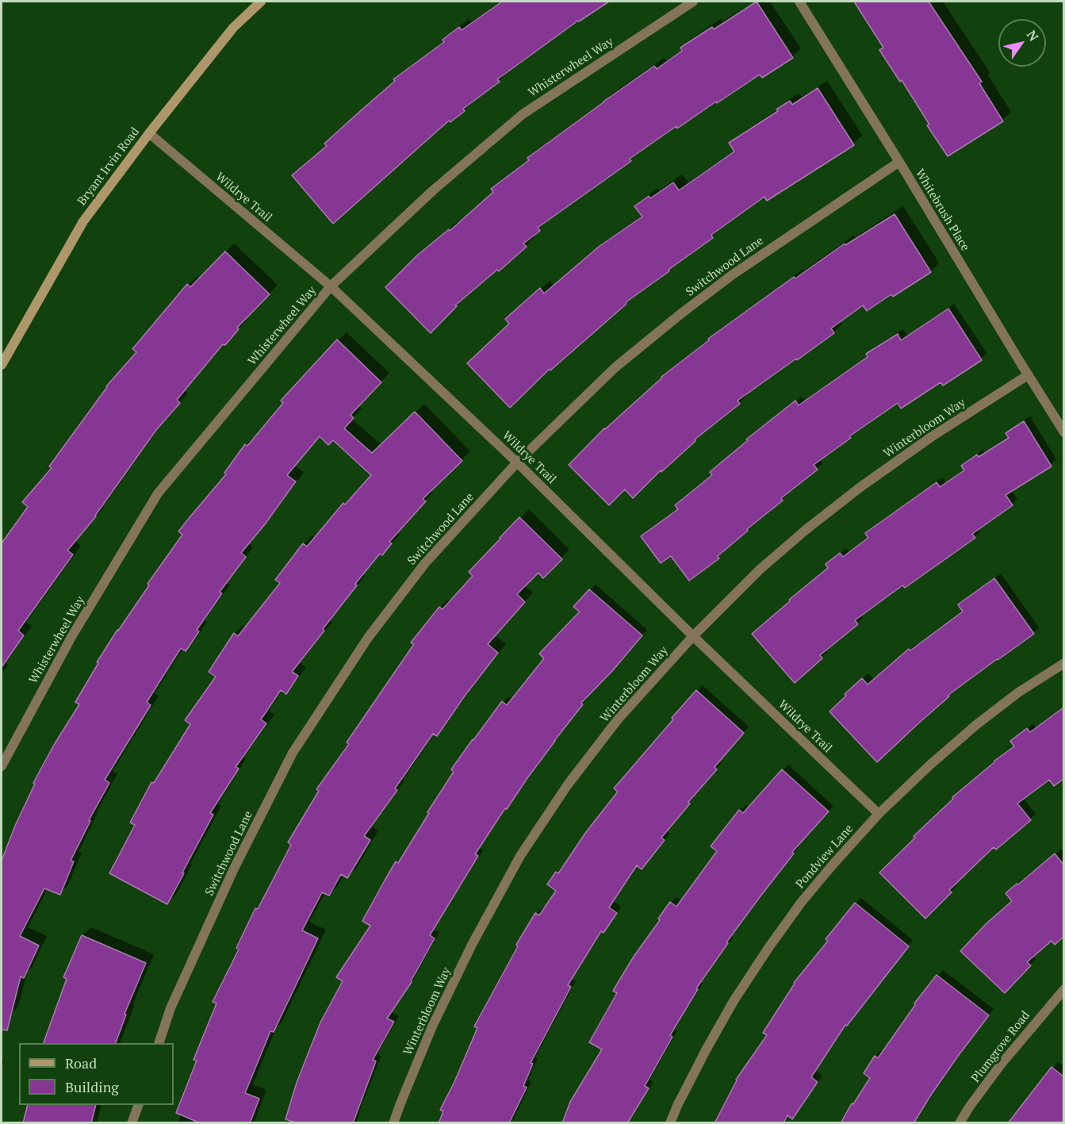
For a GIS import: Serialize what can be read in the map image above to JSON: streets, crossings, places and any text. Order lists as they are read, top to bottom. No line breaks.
{"streets":{"street":["Whisterwheel Way","Bryant Irvin Road","Wildrye Trail","Whitebrush Place","Switchwood Lane","Winterbloom Way","Pondview Lane","Plumgrove Road"]},"crossings":[["Whisterwheel Way","Wildrye Trail"],["Bryant Irvin Road","Wildrye Trail"],["Wildrye Trail","Switchwood Lane"],["Wildrye Trail","Winterbloom Way"],["Wildrye Trail","Pondview Lane"],["Whitebrush Place","Switchwood Lane"],["Whitebrush Place","Winterbloom Way"]],"legend":["Road","Building"],"north":"top right"}
